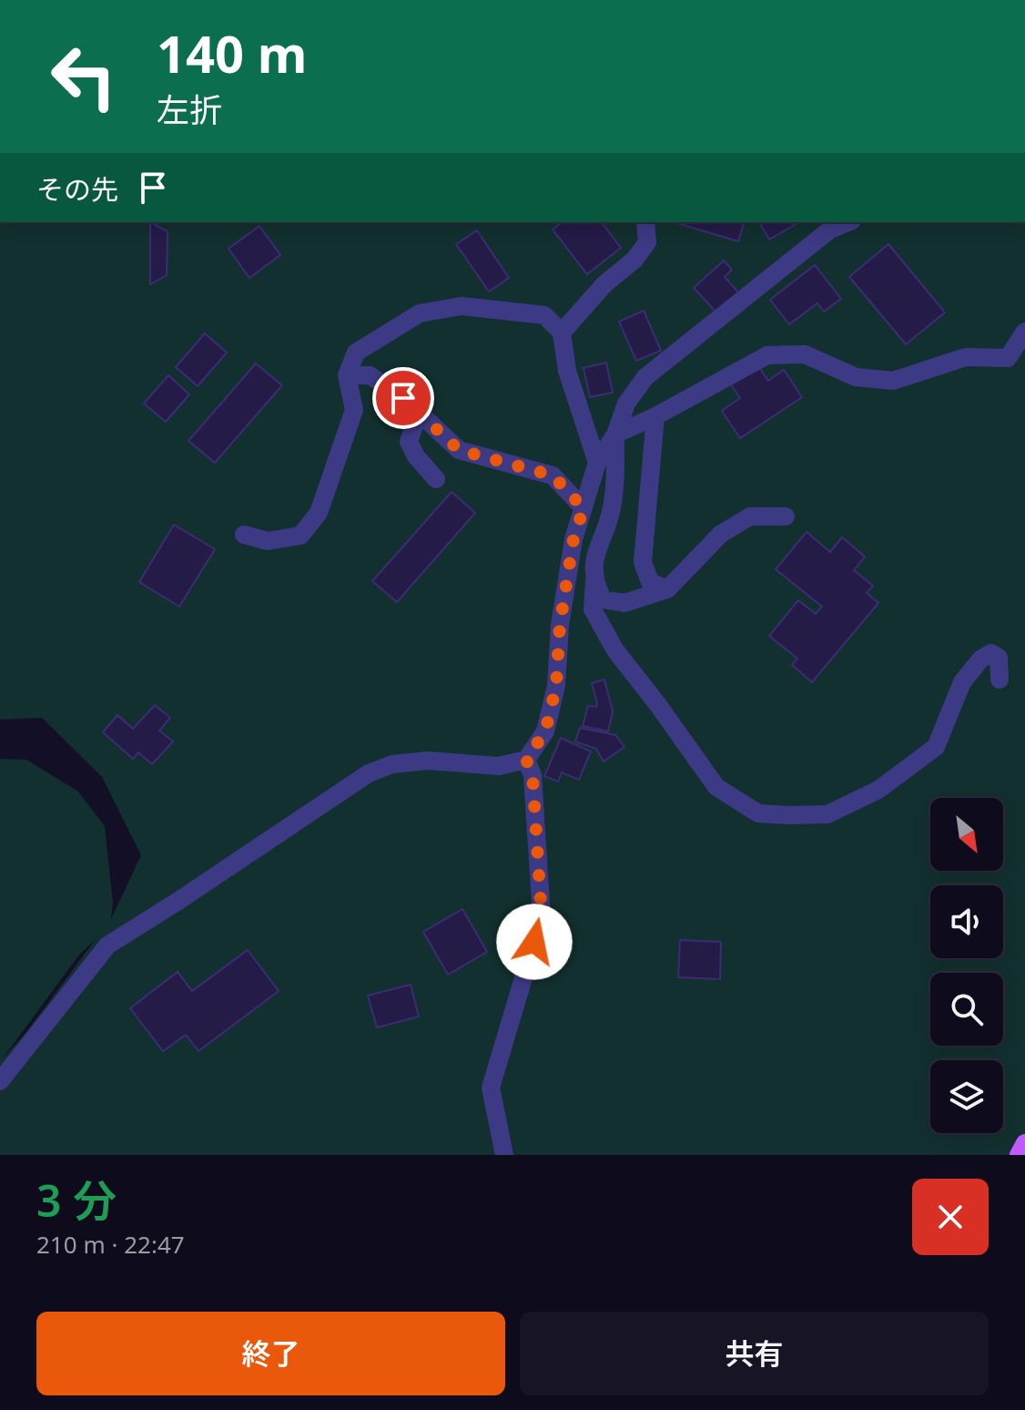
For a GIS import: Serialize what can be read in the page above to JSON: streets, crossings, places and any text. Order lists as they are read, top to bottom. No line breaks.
{"north":"bottom right","page":{"turn":["140 m","左折"],"then":"その先","heading":["3 分","210 m · 22:47"],"buttons":["終了","共有"]}}
